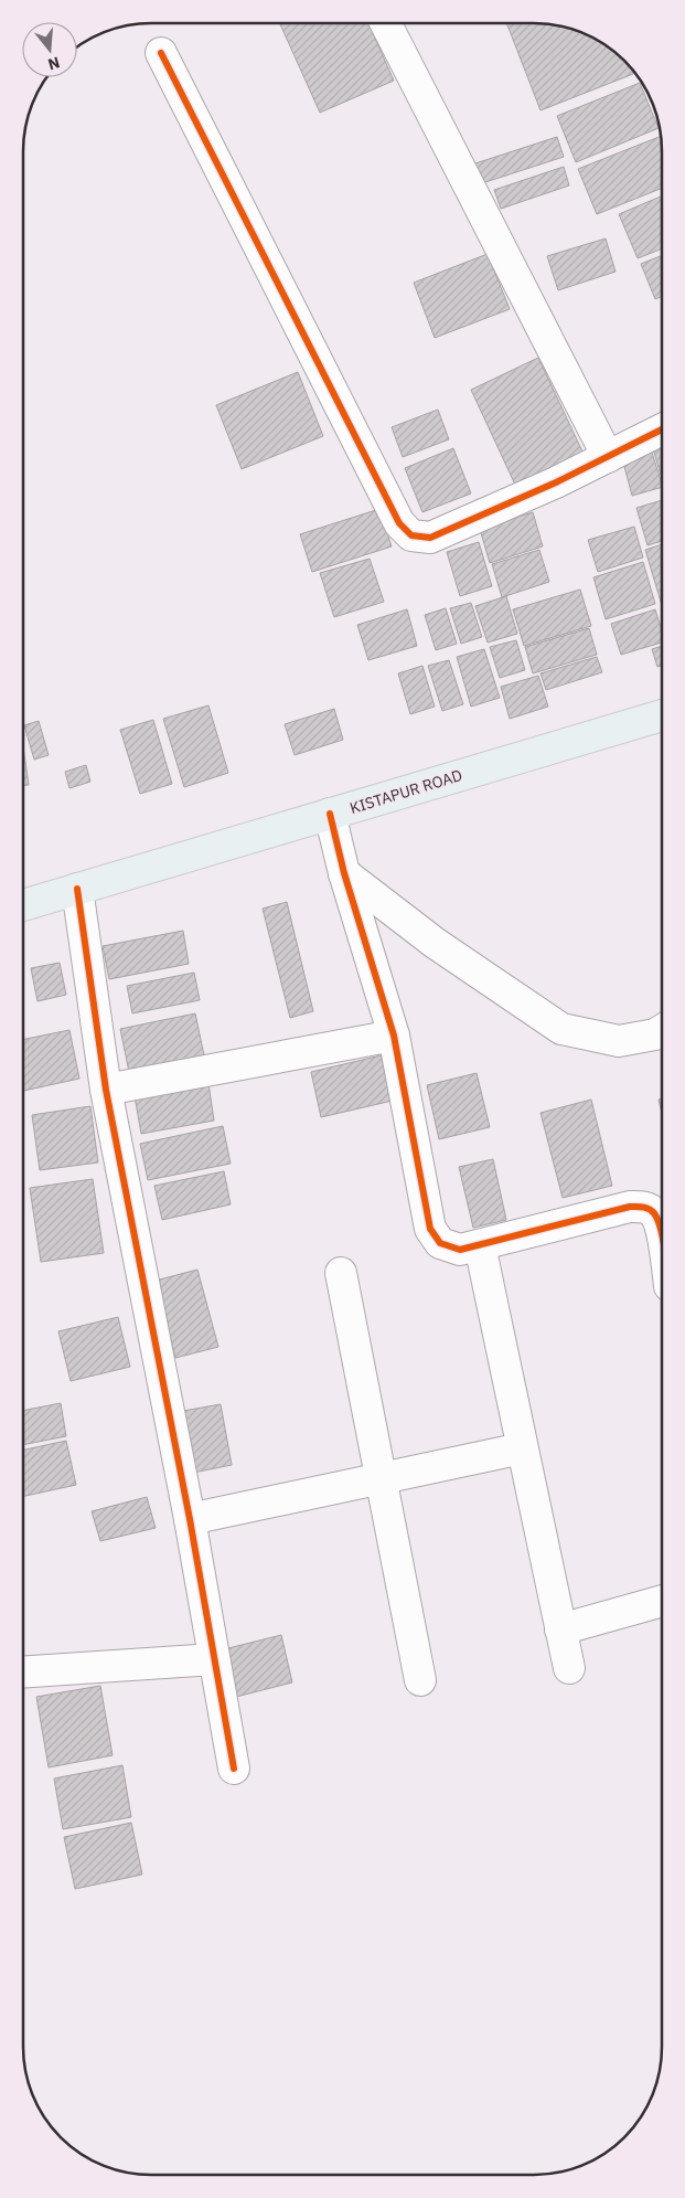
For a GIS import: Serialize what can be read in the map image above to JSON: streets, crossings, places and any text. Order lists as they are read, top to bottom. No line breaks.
{"streets":{"main road":["KISTAPUR ROAD"]},"north":"bottom"}
